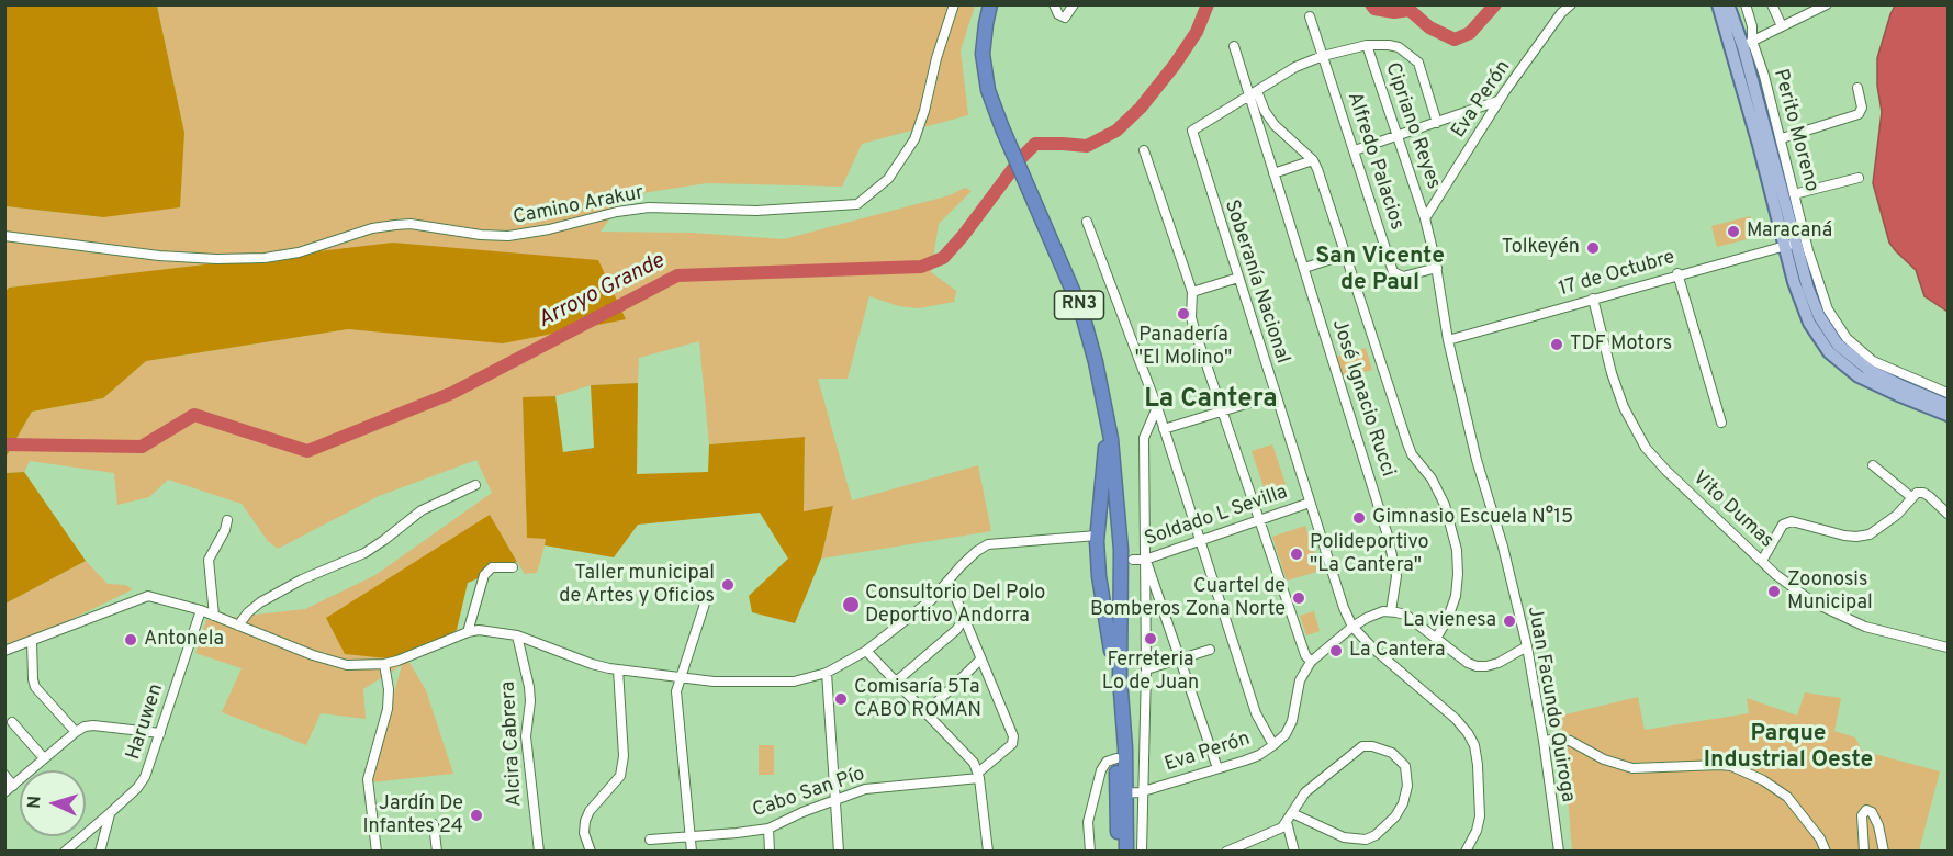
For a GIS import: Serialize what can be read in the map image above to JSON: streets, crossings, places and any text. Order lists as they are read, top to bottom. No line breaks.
{"streets":{"highway":["RN3"],"street":["Eva Perón","Cipriano Reyes","Perito Moreno","Alfredo Palacios","Camino Arakur","17 de Octubre","Soberanía Nacional","José Ignacio Rucci","Vito Dumas","Soldado L Sevilla","Juan Facundo Quiroga","Haruwen","Alcira Cabrera","Cabo San Pío"]},"crossings":[["Eva Perón","Cipriano Reyes"],["Eva Perón","Soberanía Nacional"],["Eva Perón","RN3"],["Eva Perón","José Ignacio Rucci"],["Eva Perón","Juan Facundo Quiroga"],["Cipriano Reyes","Juan Facundo Quiroga"],["Alfredo Palacios","Juan Facundo Quiroga"],["17 de Octubre","Vito Dumas"],["17 de Octubre","Juan Facundo Quiroga"],["Soberanía Nacional","José Ignacio Rucci"],["Soberanía Nacional","Soldado L Sevilla"]],"districts":["San Vicente de Paul","La Cantera","Parque Industrial Oeste"],"water":["Arroyo Grande"],"places":["Maracaná","Tolkeyén","Panadería \"El Molino\"","TDF Motors","Gimnasio Escuela N°15","Polideportivo \"La Cantera\"","Taller municipal de Artes y Oficios","Zoonosis Municipal","Cuartel de Bomberos Zona Norte","Consultorio Del Polo Deportivo Andorra","La vienesa","Ferreteria Lo de Juan","Antonela","La Cantera","Comisaría 5Ta CABO ROMAN","Jardín De Infantes 24"],"north":"left"}
